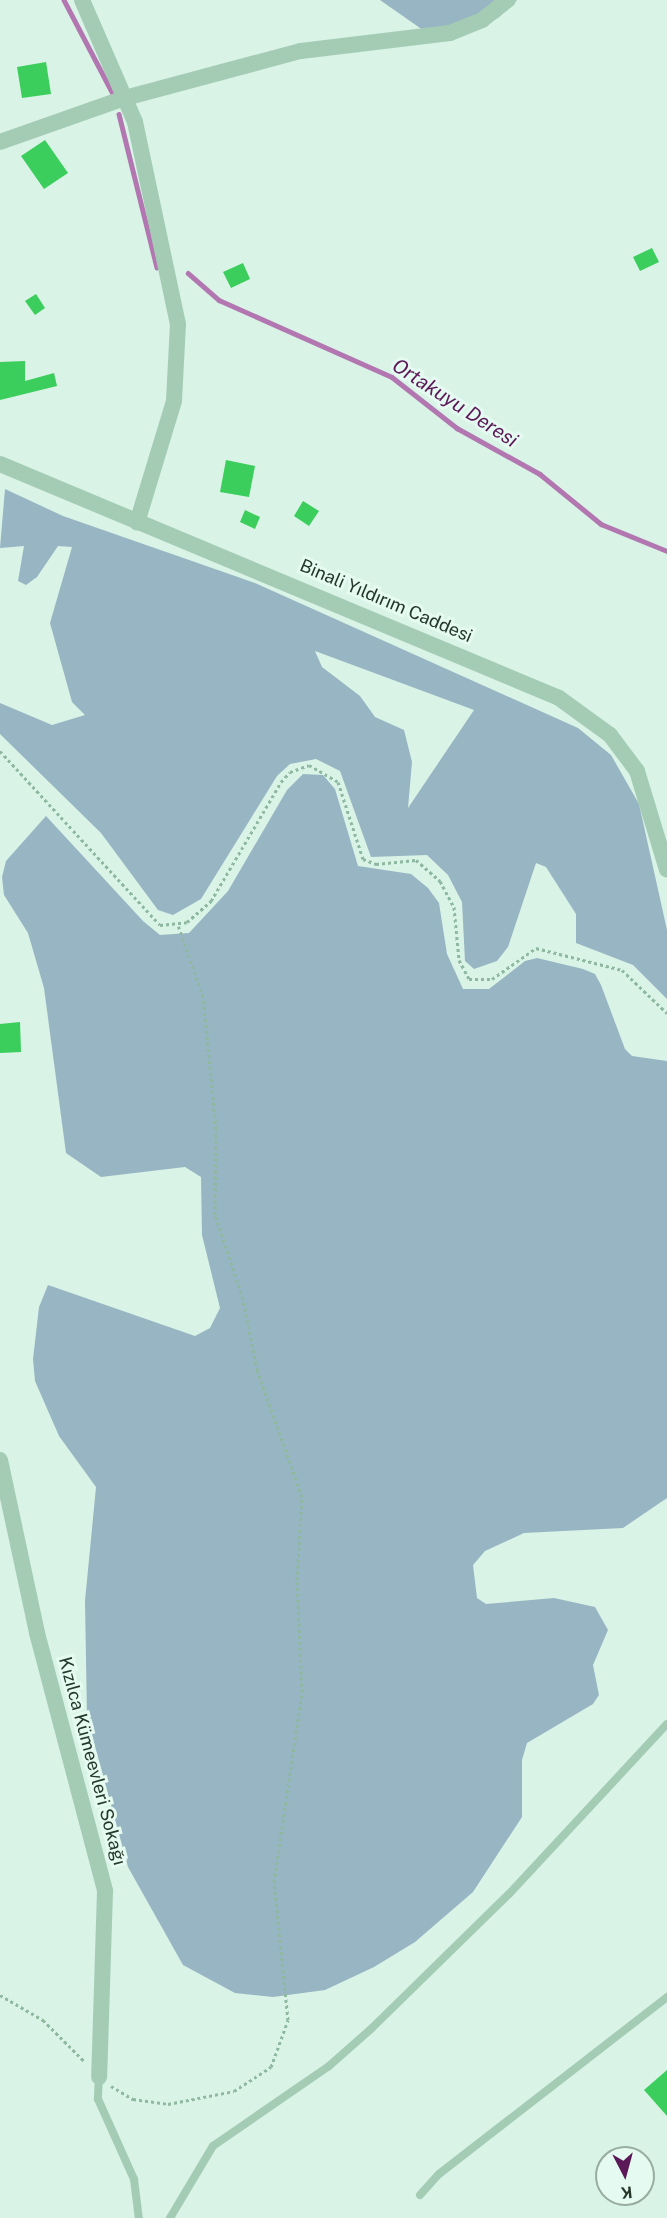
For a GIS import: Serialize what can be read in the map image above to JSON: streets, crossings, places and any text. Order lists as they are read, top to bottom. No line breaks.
{"streets":{"street":["Binali Yıldırım Caddesi","Kızılca Kümeevleri Sokağı"]},"water":["Ortakuyu Deresi"],"north":"bottom"}
